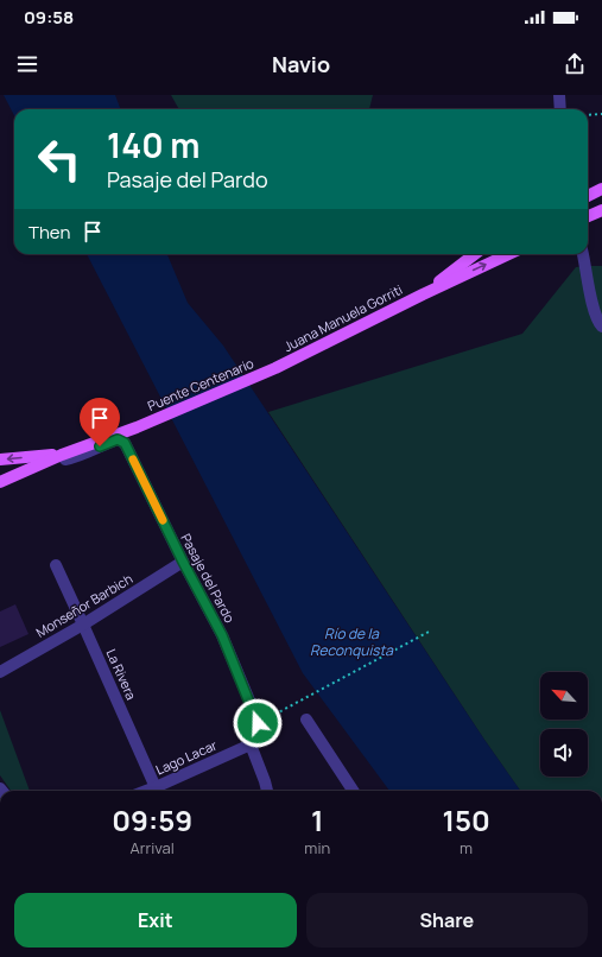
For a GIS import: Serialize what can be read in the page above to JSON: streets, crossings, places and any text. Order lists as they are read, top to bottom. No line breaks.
{"streets":{"main road":["Juana Manuela Gorriti","Puente Centenario"],"street":["Pasaje del Pardo","Monseñor Barbich","La Rivera","Lago Lacar"]},"crossings":[["Juana Manuela Gorriti","Puente Centenario"],["Puente Centenario","Pasaje del Pardo"],["Pasaje del Pardo","Monseñor Barbich"],["Monseñor Barbich","La Rivera"]],"water":["Río de la Reconquista"],"north":"top left","page":{"status":"09:58","header":"Navio","turn":["140 m","Pasaje del Pardo"],"then":"Then","eta":["09:59","Arrival","1","min","150","m"],"buttons":["Exit","Share"]}}
